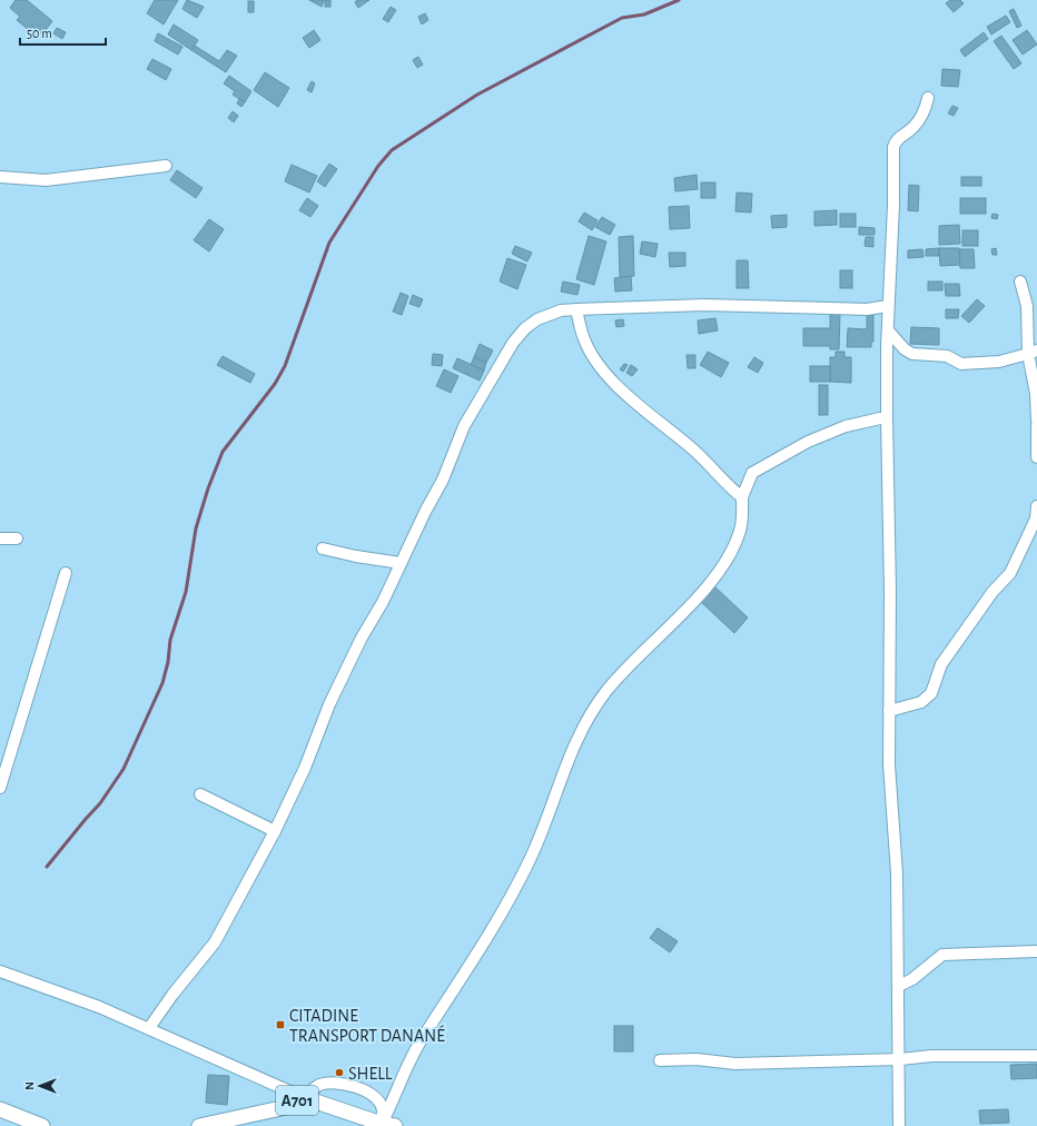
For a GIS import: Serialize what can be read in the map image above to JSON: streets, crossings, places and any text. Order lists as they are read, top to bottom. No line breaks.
{"streets":{"main road":["A701"]},"places":{"transit":["CITADINE TRANSPORT DANANÉ"],"other":["SHELL"]},"scale_bar":"50 m","north":"left"}
